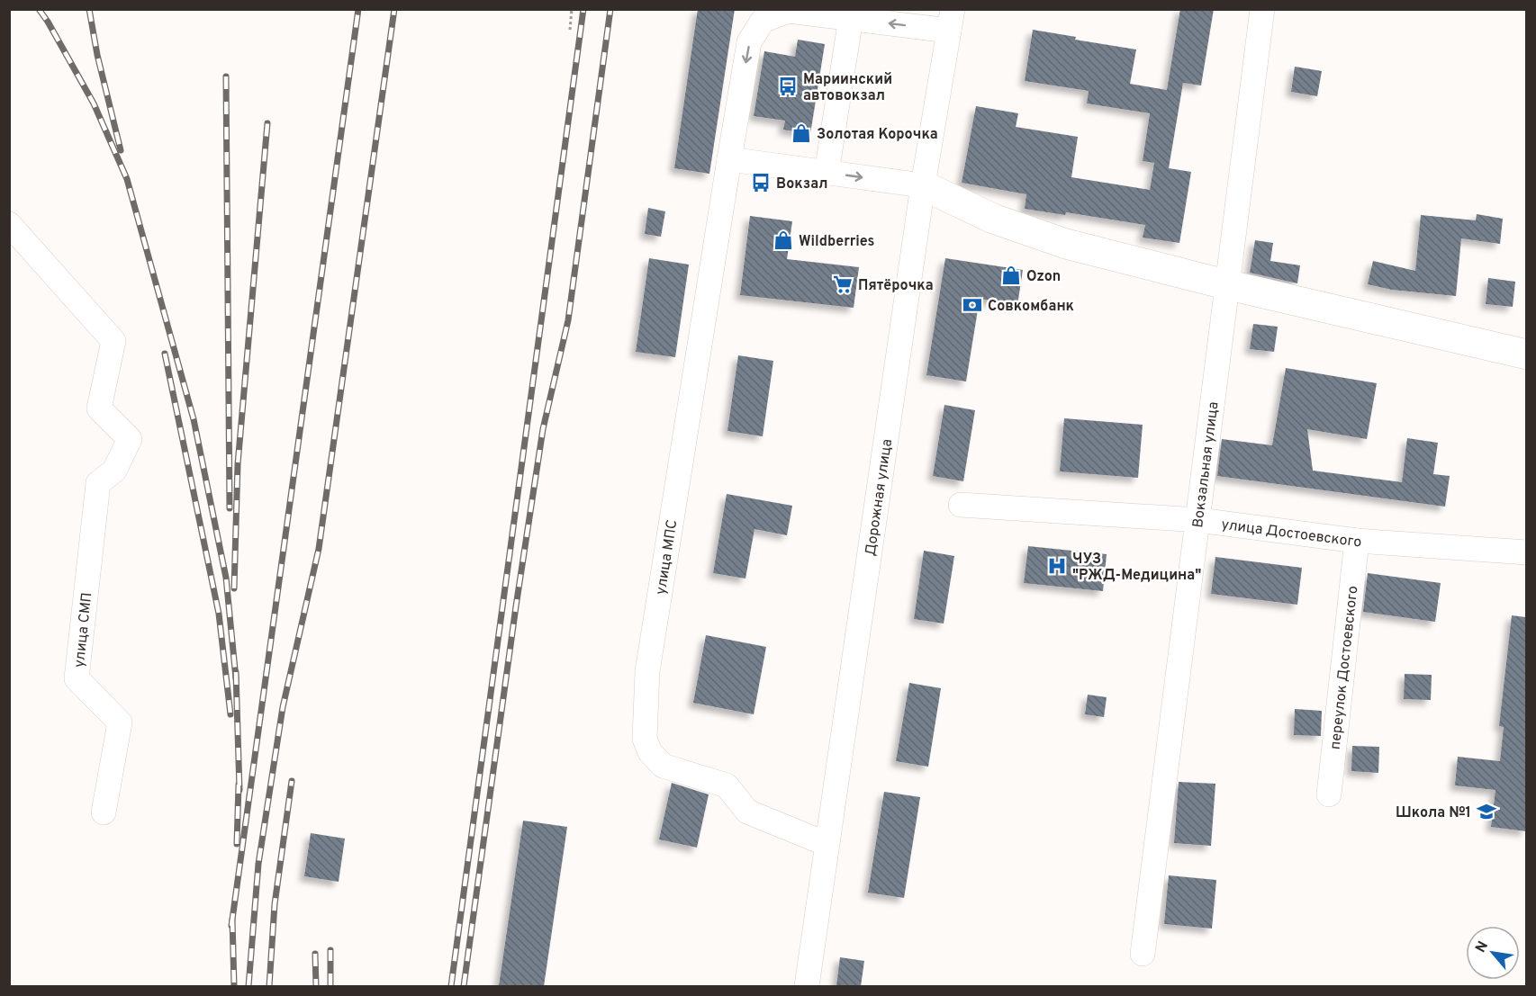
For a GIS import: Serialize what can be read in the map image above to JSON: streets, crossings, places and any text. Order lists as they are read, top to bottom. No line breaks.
{"streets":{"street":["Вокзальная улица","Дорожная улица","улица Достоевского","улица МПС","улица СМП","переулок Достоевского"]},"crossings":[["Вокзальная улица","улица Достоевского"],["Дорожная улица","улица МПС"],["улица Достоевского","переулок Достоевского"]],"places":{"bus stop":["Мариинский автовокзал","Вокзал"],"shop":["Золотая Корочка","Wildberries","Ozon"],"supermarket":["Пятёрочка"],"bank":["Совкомбанк"],"hospital":["ЧУЗ \"РЖД-Медицина\""],"school or university":["Школа №1"]},"north":"top left"}
